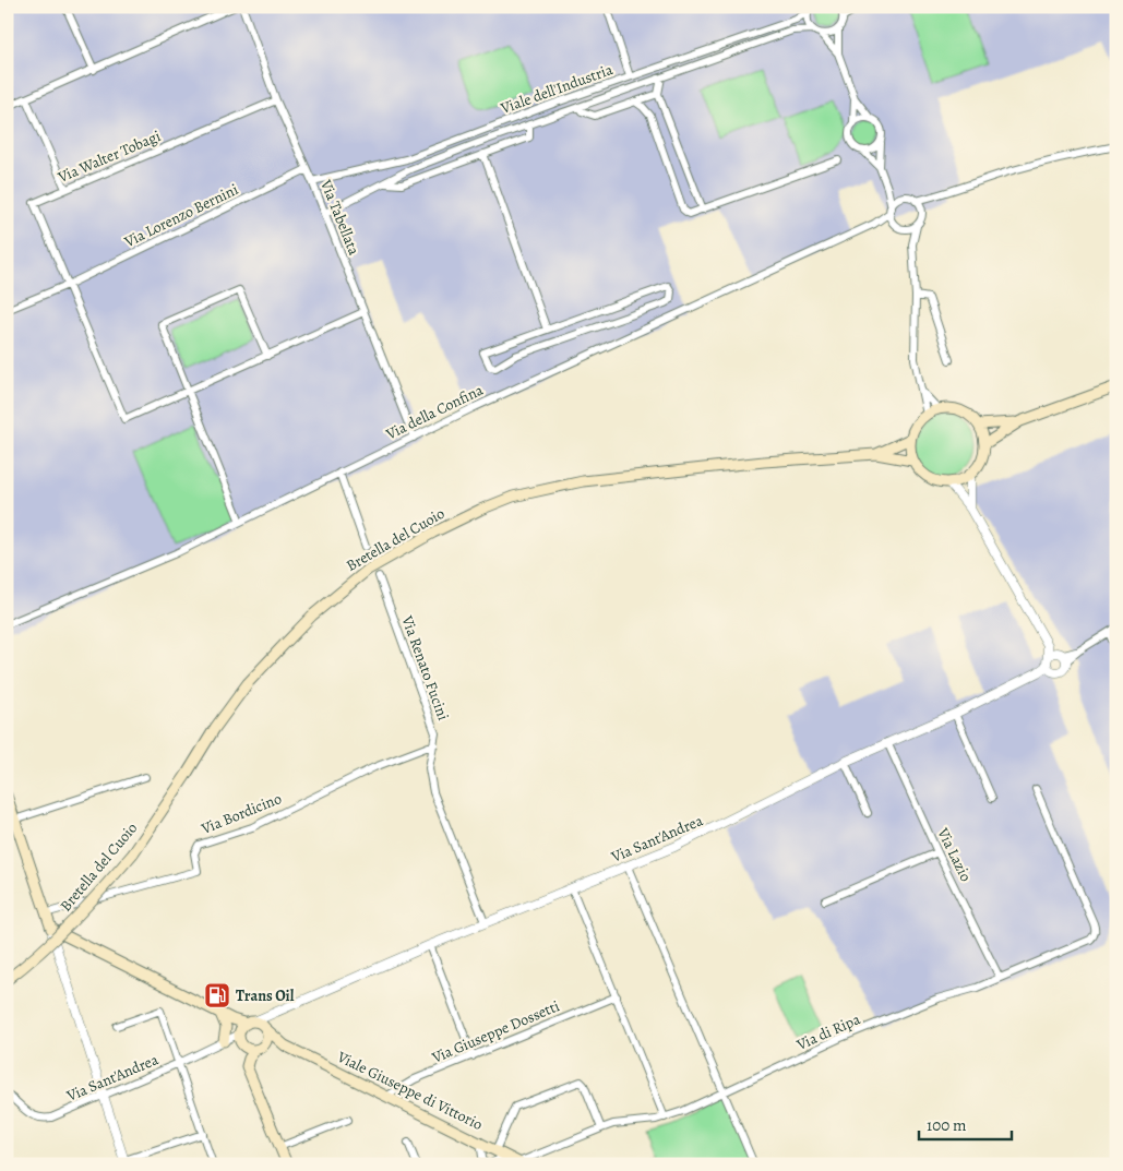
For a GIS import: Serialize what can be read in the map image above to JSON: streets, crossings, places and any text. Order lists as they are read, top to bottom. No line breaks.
{"streets":{"main road":["Bretella del Cuoio","Viale Giuseppe di Vittorio"],"street":["Viale dell'Industria","Via Walter Tobagi","Via Lorenzo Bernini","Via Tabellata","Via della Confina","Via Renato Fucini","Via Bordicino","Via Sant'Andrea","Via Lazio","Via Giuseppe Dossetti","Via di Ripa"]},"crossings":[["Viale dell'Industria","Via Tabellata"],["Via Walter Tobagi","Via Lorenzo Bernini"],["Via Walter Tobagi","Via Tabellata"],["Via Lorenzo Bernini","Via Tabellata"],["Via Tabellata","Via della Confina"],["Via Renato Fucini","Via Bordicino"],["Via Renato Fucini","Via Sant'Andrea"],["Via Sant'Andrea","Via Lazio"],["Via Sant'Andrea","Viale Giuseppe di Vittorio"],["Via Lazio","Via di Ripa"],["Via Giuseppe Dossetti","Viale Giuseppe di Vittorio"],["Via di Ripa","Viale Giuseppe di Vittorio"]],"places":{"fuel station":["Trans Oil"]},"scale_bar":"100 m"}
